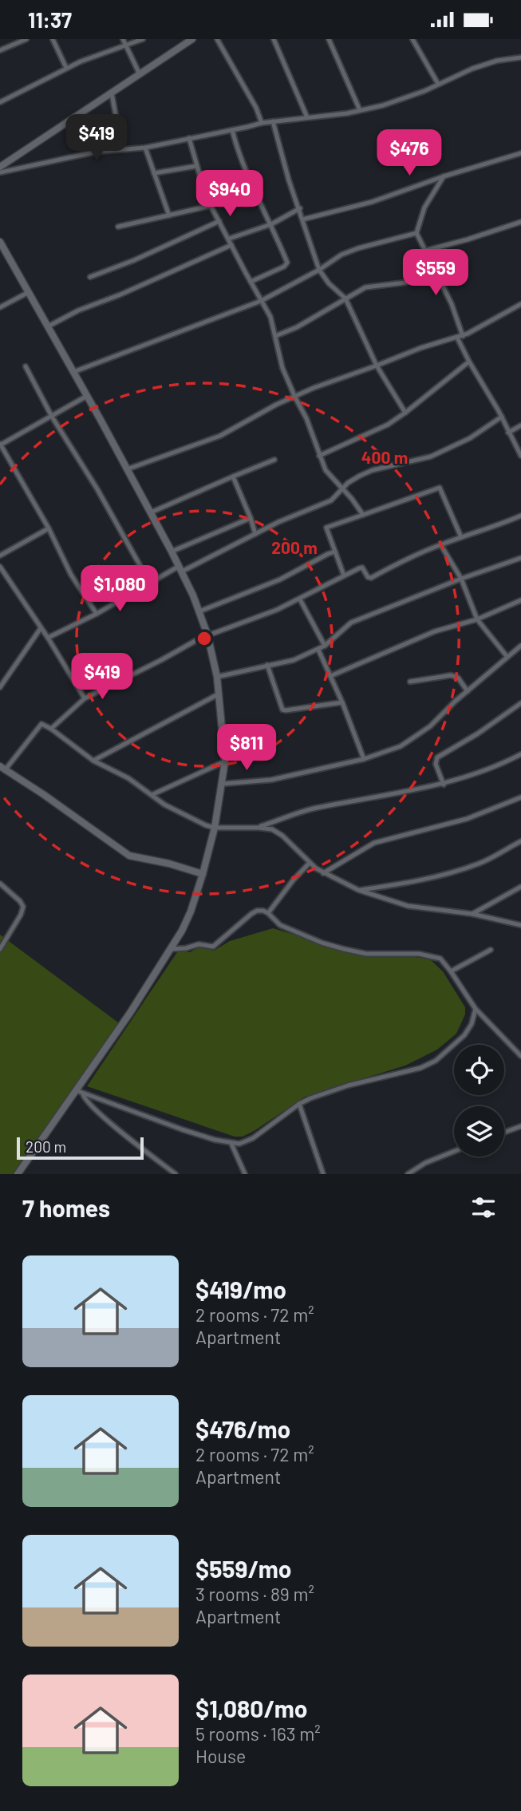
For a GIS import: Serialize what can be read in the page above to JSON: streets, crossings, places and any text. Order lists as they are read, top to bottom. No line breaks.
{"scale_bar":"200 m","page":{"status":"11:37","price":["$419","$476","$940","$559","$1,080","$419","$811"],"scale":"200 m","heading":"7 homes","list":[{"name":"$419/mo","note":"2 rooms · 72 m² · Apartment"},{"name":"$476/mo","note":"2 rooms · 72 m² · Apartment"},{"name":"$559/mo","note":"3 rooms · 89 m² · Apartment"},{"name":"$1,080/mo","note":"5 rooms · 163 m² · House"}]},"rings":["400 m","200 m"]}
